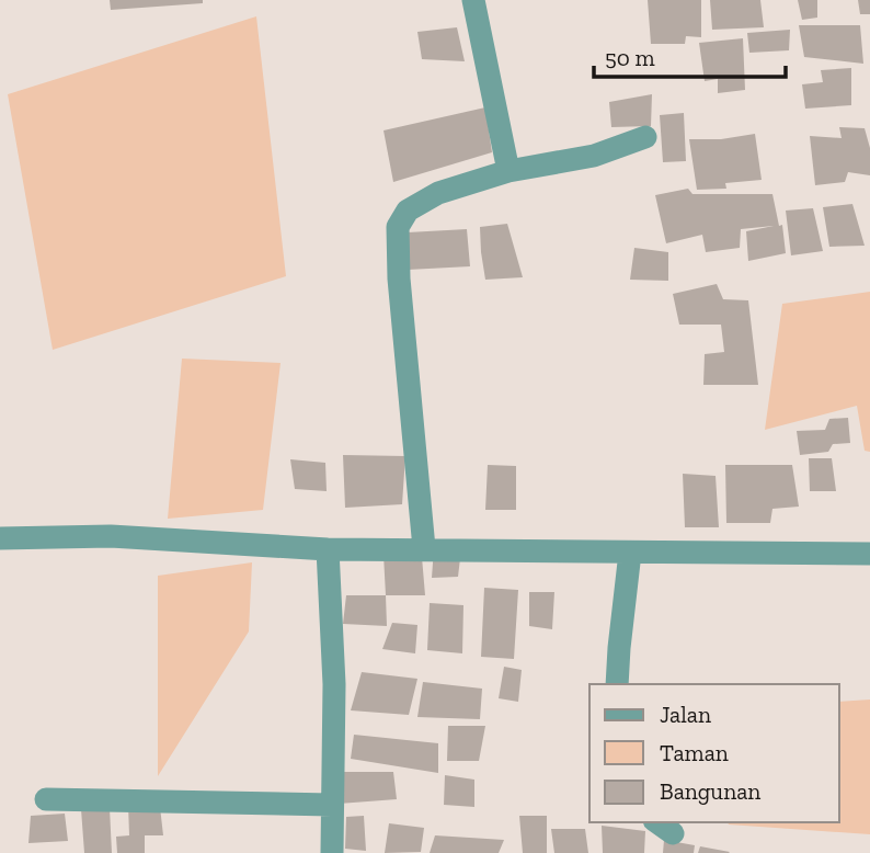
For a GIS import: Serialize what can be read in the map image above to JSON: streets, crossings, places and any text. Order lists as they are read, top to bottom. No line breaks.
{"legend":["Jalan","Taman","Bangunan"],"scale_bar":"50 m"}
